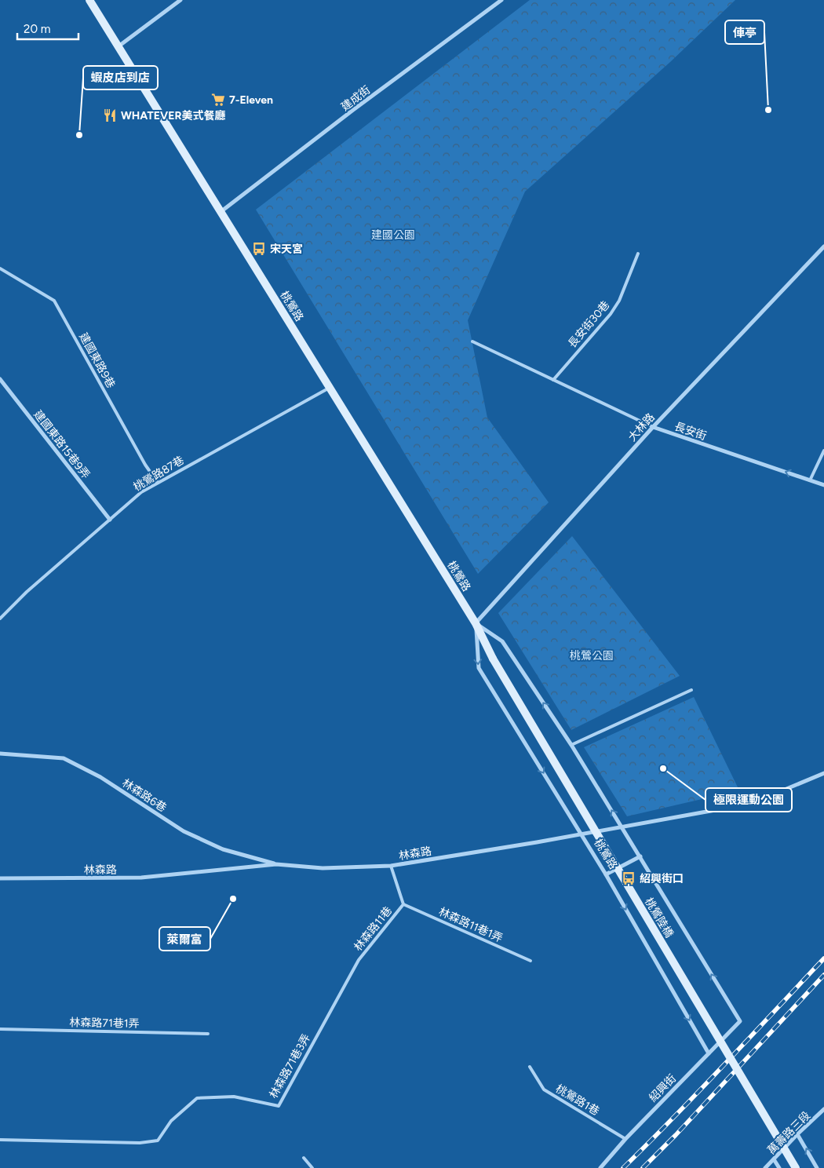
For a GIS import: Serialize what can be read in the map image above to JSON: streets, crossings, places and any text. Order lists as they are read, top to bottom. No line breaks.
{"streets":{"main road":["桃鶯路","桃鶯陸橋"],"street":["建成街","大林路","長安街","建國東路15巷9弄","林森路6巷","林森路","紹興街","萬壽路三段"],"lane":["長安街30巷","建國東路9巷","桃鶯路87巷","林森路11巷1弄","林森路11巷","林森路71巷1弄","林森路71巷3弄","桃鶯路1巷"]},"crossings":[["建成街","桃鶯路"],["桃鶯路","大林路"],["桃鶯路","桃鶯路87巷"],["桃鶯路","林森路"],["桃鶯路","桃鶯陸橋"],["桃鶯路","紹興街"],["長安街30巷","長安街"],["建國東路9巷","桃鶯路87巷"],["大林路","長安街"],["建國東路15巷9弄","桃鶯路87巷"],["林森路6巷","林森路"],["林森路","林森路11巷"],["林森路11巷1弄","林森路11巷"],["林森路11巷","林森路71巷3弄"],["紹興街","桃鶯路1巷"]],"one_way":["長安街"],"parks":["建國公園","桃鶯公園"],"places":{"supermarket":["7-Eleven"],"other":["俥亭","蝦皮店到店","極限運動公園","萊爾富"],"restaurant":["WHATEVER美式餐廳"],"bus stop":["宋天宮","紹興街口"]},"scale_bar":"20 m"}
